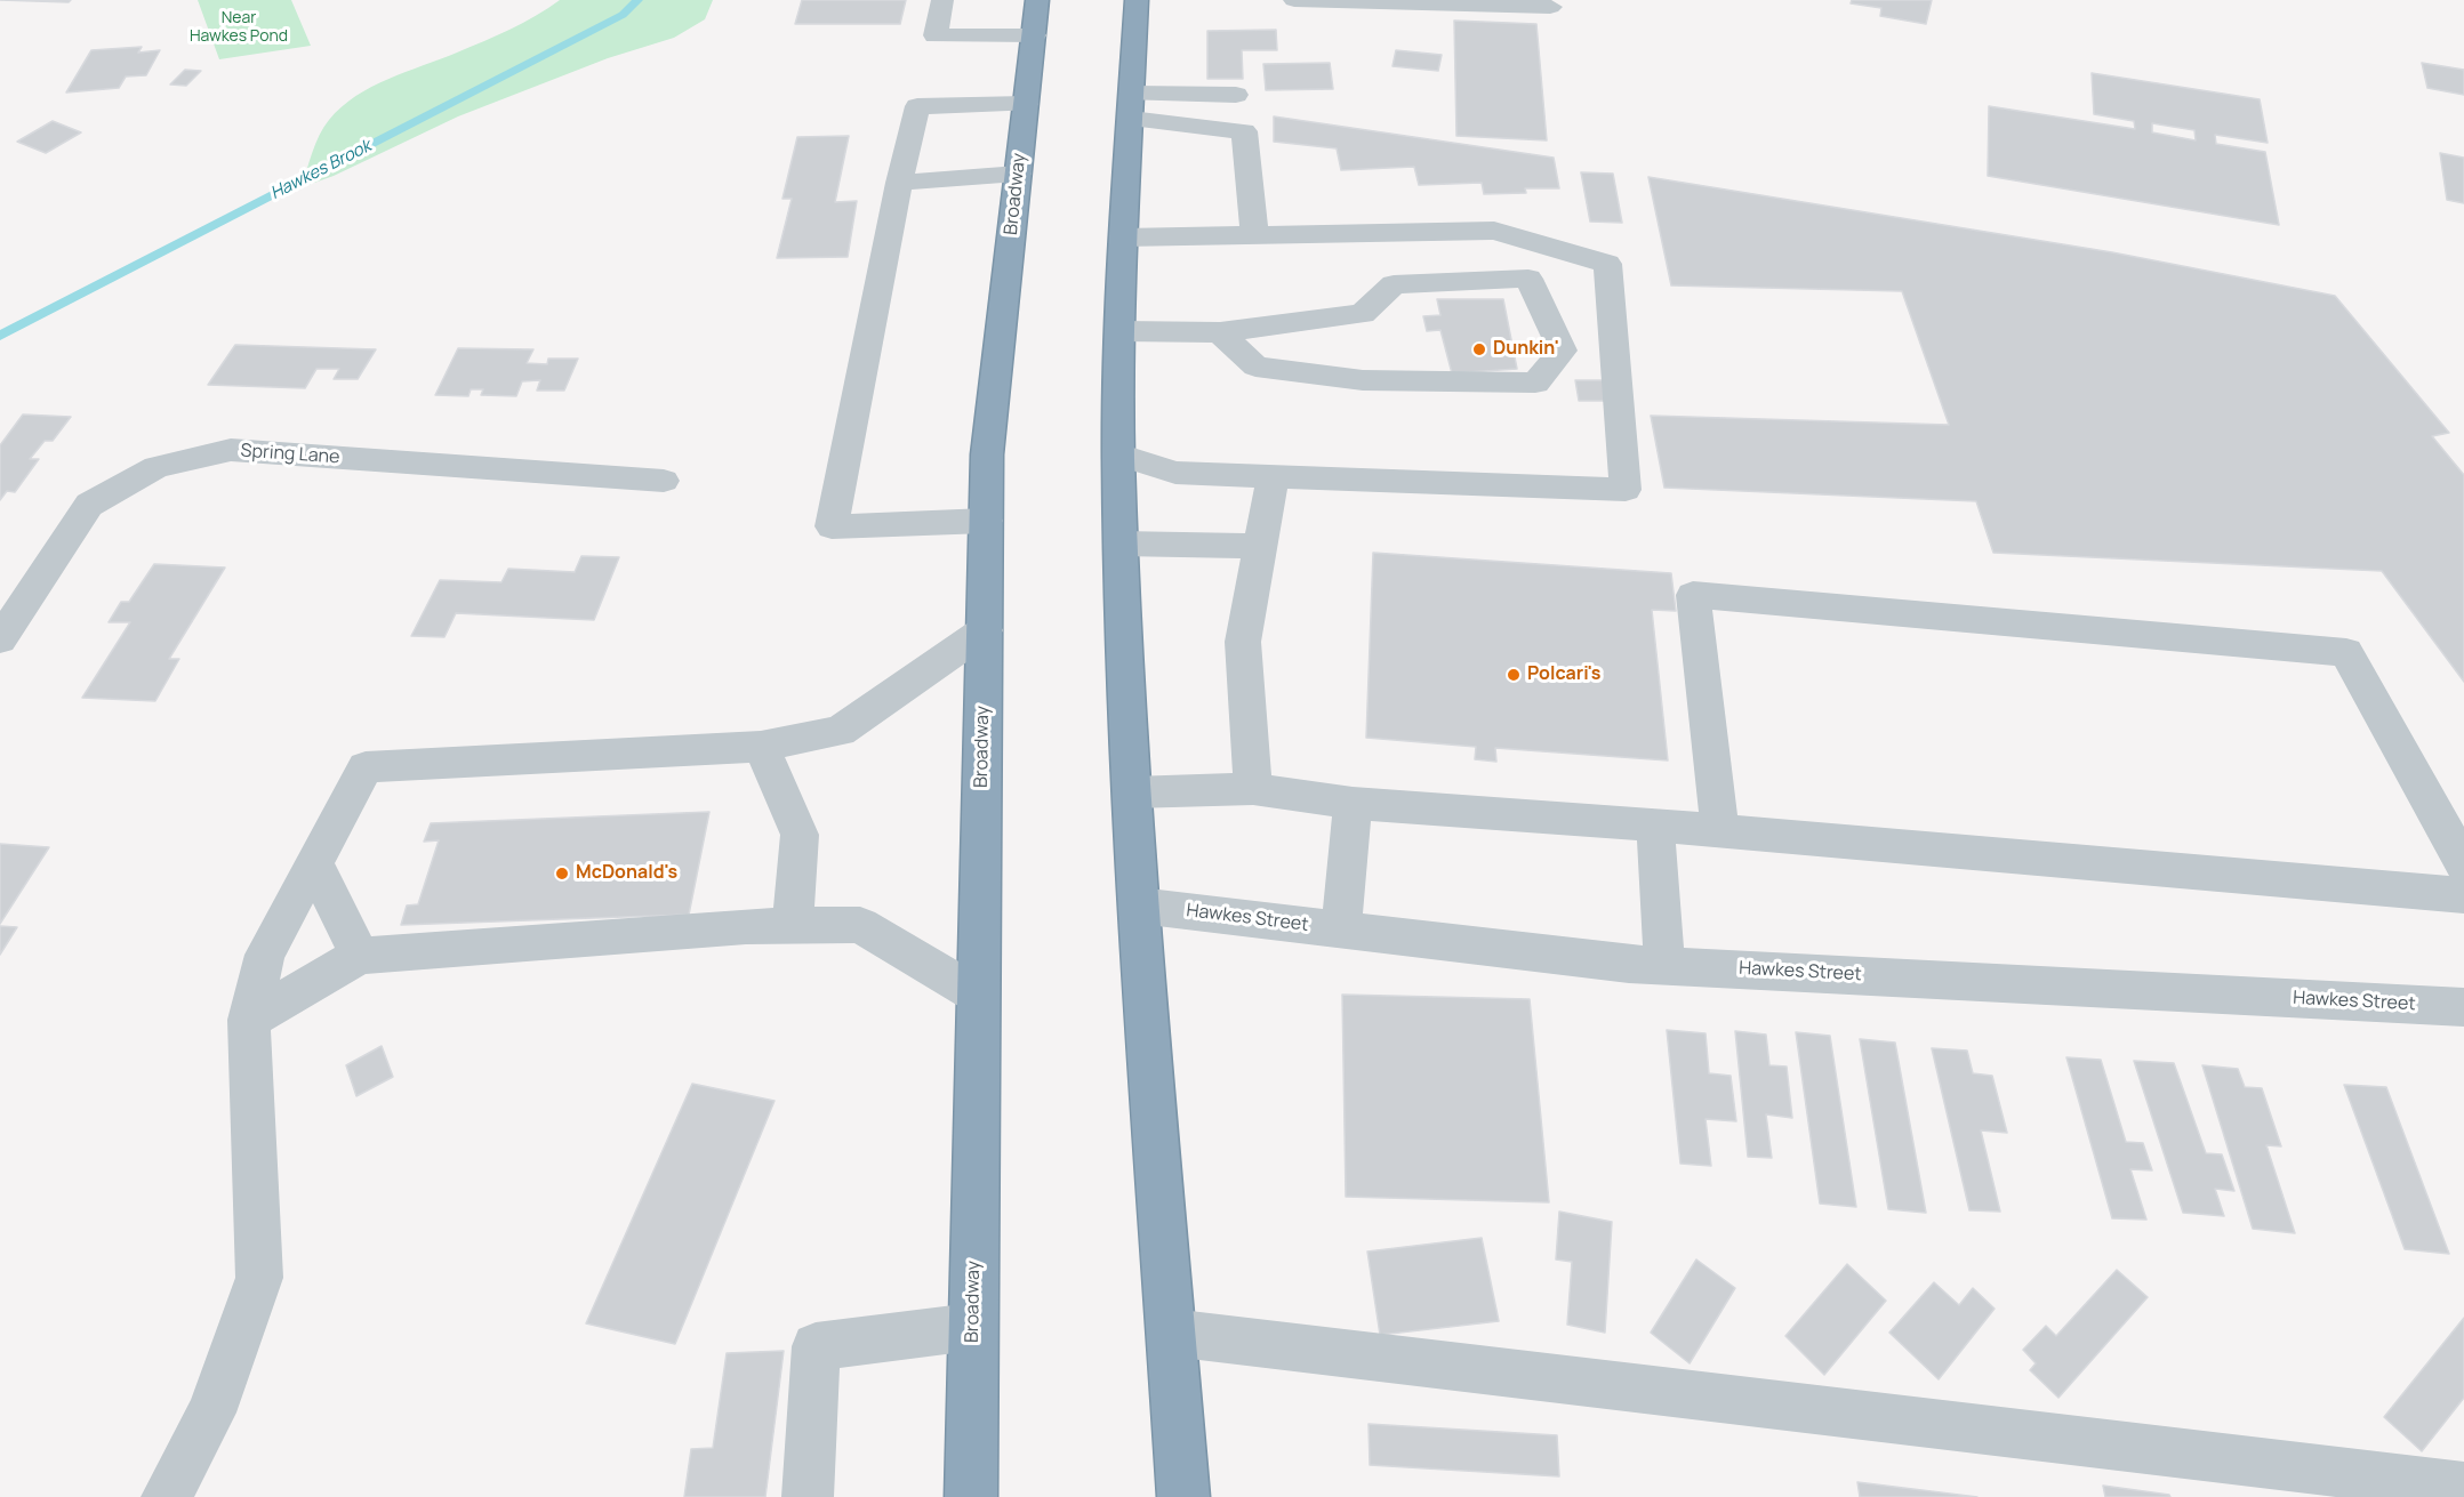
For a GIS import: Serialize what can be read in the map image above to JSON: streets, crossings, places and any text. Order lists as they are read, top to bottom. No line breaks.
{"streets":{"highway":["Broadway"],"street":["Spring Lane","Hawkes Street"]},"water":["Hawkes Brook"],"parks":["Near Hawkes Pond"],"places":["Dunkin'","Polcari's","McDonald's"]}
